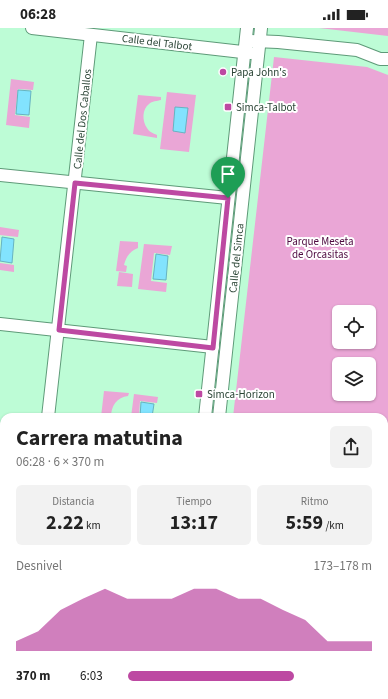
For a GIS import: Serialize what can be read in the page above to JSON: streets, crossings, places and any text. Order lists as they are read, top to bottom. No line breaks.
{"streets":{"street":["Calle del Talbot","Calle del Dos Caballos","Calle del Simca"]},"crossings":[["Calle del Talbot","Calle del Dos Caballos"],["Calle del Talbot","Calle del Simca"]],"parks":["Parque Meseta de Orcasitas"],"places":{"other":["Papa John's"],"transit":["Simca-Talbot","Simca-Horizon"]},"page":{"status":"06:28","heading":["Carrera matutina","06:28 · 6 × 370 m"],"stats":[["Distancia","2.22 km"],["Tiempo","13:17"],["Ritmo","5:59 /km"]],"chart":["Desnivel","173–178 m"],"list":[{"name":"370 m","note":"6:03"}]}}
